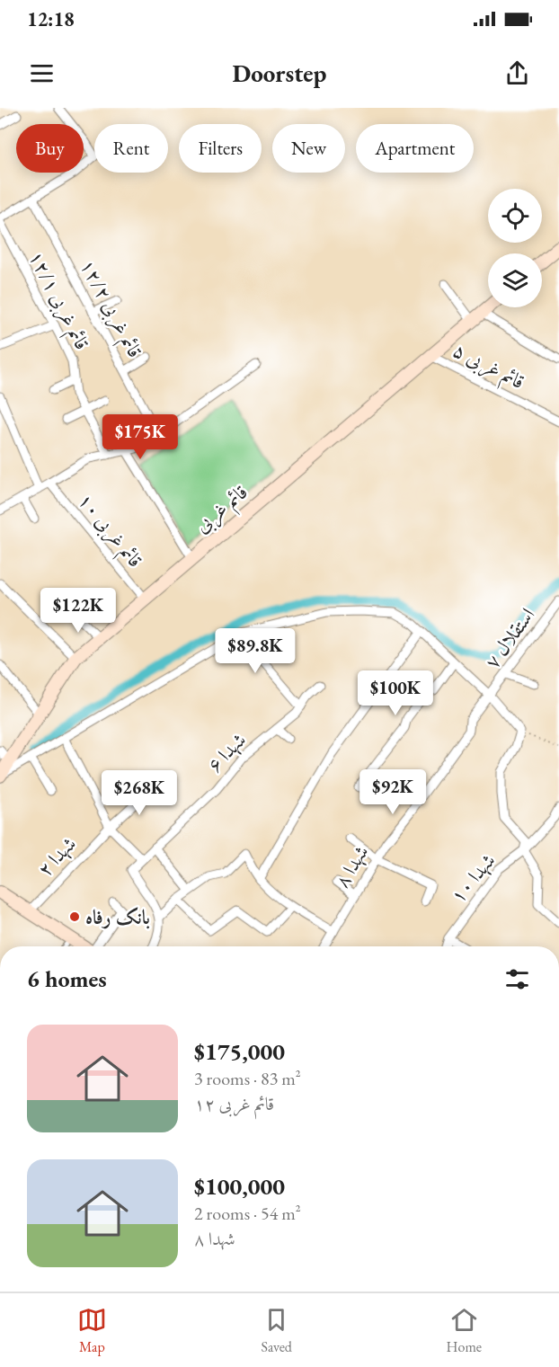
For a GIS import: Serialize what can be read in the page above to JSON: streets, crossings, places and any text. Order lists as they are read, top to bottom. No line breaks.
{"streets":{"main road":["قائم غربی"],"street":["قائم غربی ۱۲/۱","قائم غربی ۱۲/۲","قائم غربی ۵","قائم غربی ۱۰","استقلال ۷","شهدا ۶","شهدا ۲","شهدا ۸","شهدا ۱۰"]},"crossings":[["قائم غربی ۵","قائم غربی"],["قائم غربی","قائم غربی ۱۰"],["استقلال ۷","شهدا ۸"]],"places":["بانک رفاه"],"page":{"status":"12:18","header":"Doorstep","chip":["Buy","Rent","Filters","New","Apartment"],"price":["$175K","$122K","$89.8K","$100K","$92K","$268K"],"heading":"6 homes","list":[{"name":"$175,000","note":"3 rooms · 83 m² · قائم غربی ۱۲"},{"name":"$100,000","note":"2 rooms · 54 m² · شهدا ۸"}],"tabs":["Map","Saved","Home"]}}
